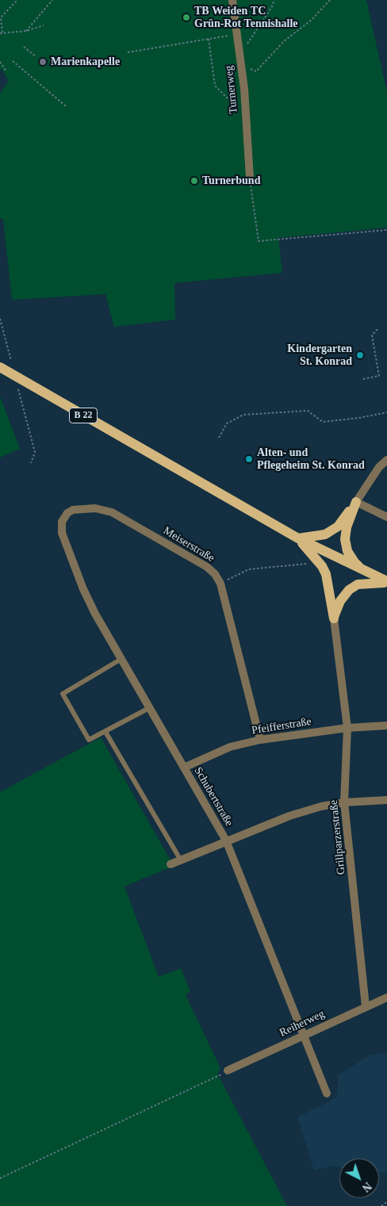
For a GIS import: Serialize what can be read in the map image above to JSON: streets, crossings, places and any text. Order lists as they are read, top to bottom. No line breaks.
{"streets":{"main road":["B 22"],"street":["Turnerweg","Meiserstraße","Pfeifferstraße","Schubertstraße","Grillparzerstraße","Reiherweg"]},"crossings":[["Meiserstraße","Pfeifferstraße"],["Meiserstraße","Schubertstraße"],["Pfeifferstraße","Schubertstraße"],["Pfeifferstraße","Grillparzerstraße"],["Schubertstraße","Reiherweg"],["Grillparzerstraße","Reiherweg"]],"places":["TB Weiden TC Grün-Rot Tennishalle","Marienkapelle","Turnerbund","Kindergarten St. Konrad","Alten- und Pflegeheim St. Konrad"],"north":"bottom right"}
